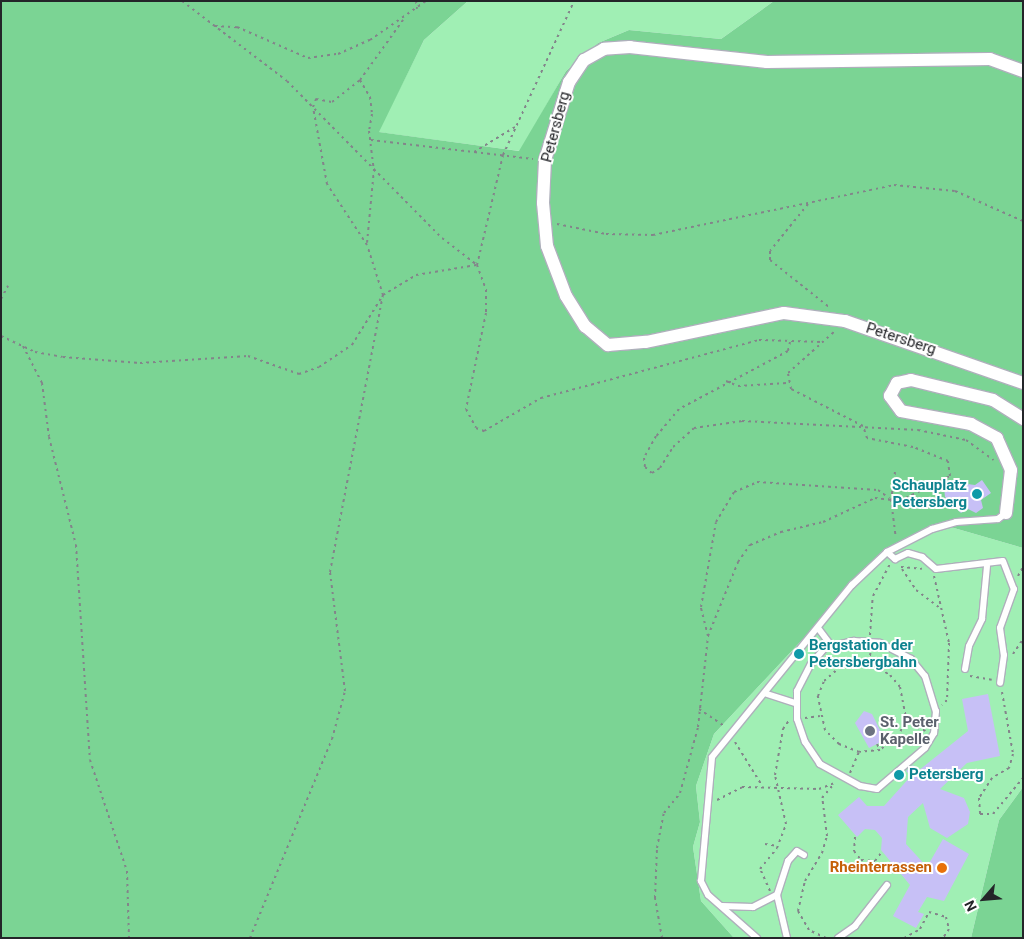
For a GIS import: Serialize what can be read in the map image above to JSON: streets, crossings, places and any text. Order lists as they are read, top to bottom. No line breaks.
{"streets":{"street":["Petersberg"]},"places":["Schauplatz Petersberg","Bergstation der Petersbergbahn","St. Peter Kapelle","Petersberg","Rheinterrassen"],"north":"bottom left"}
